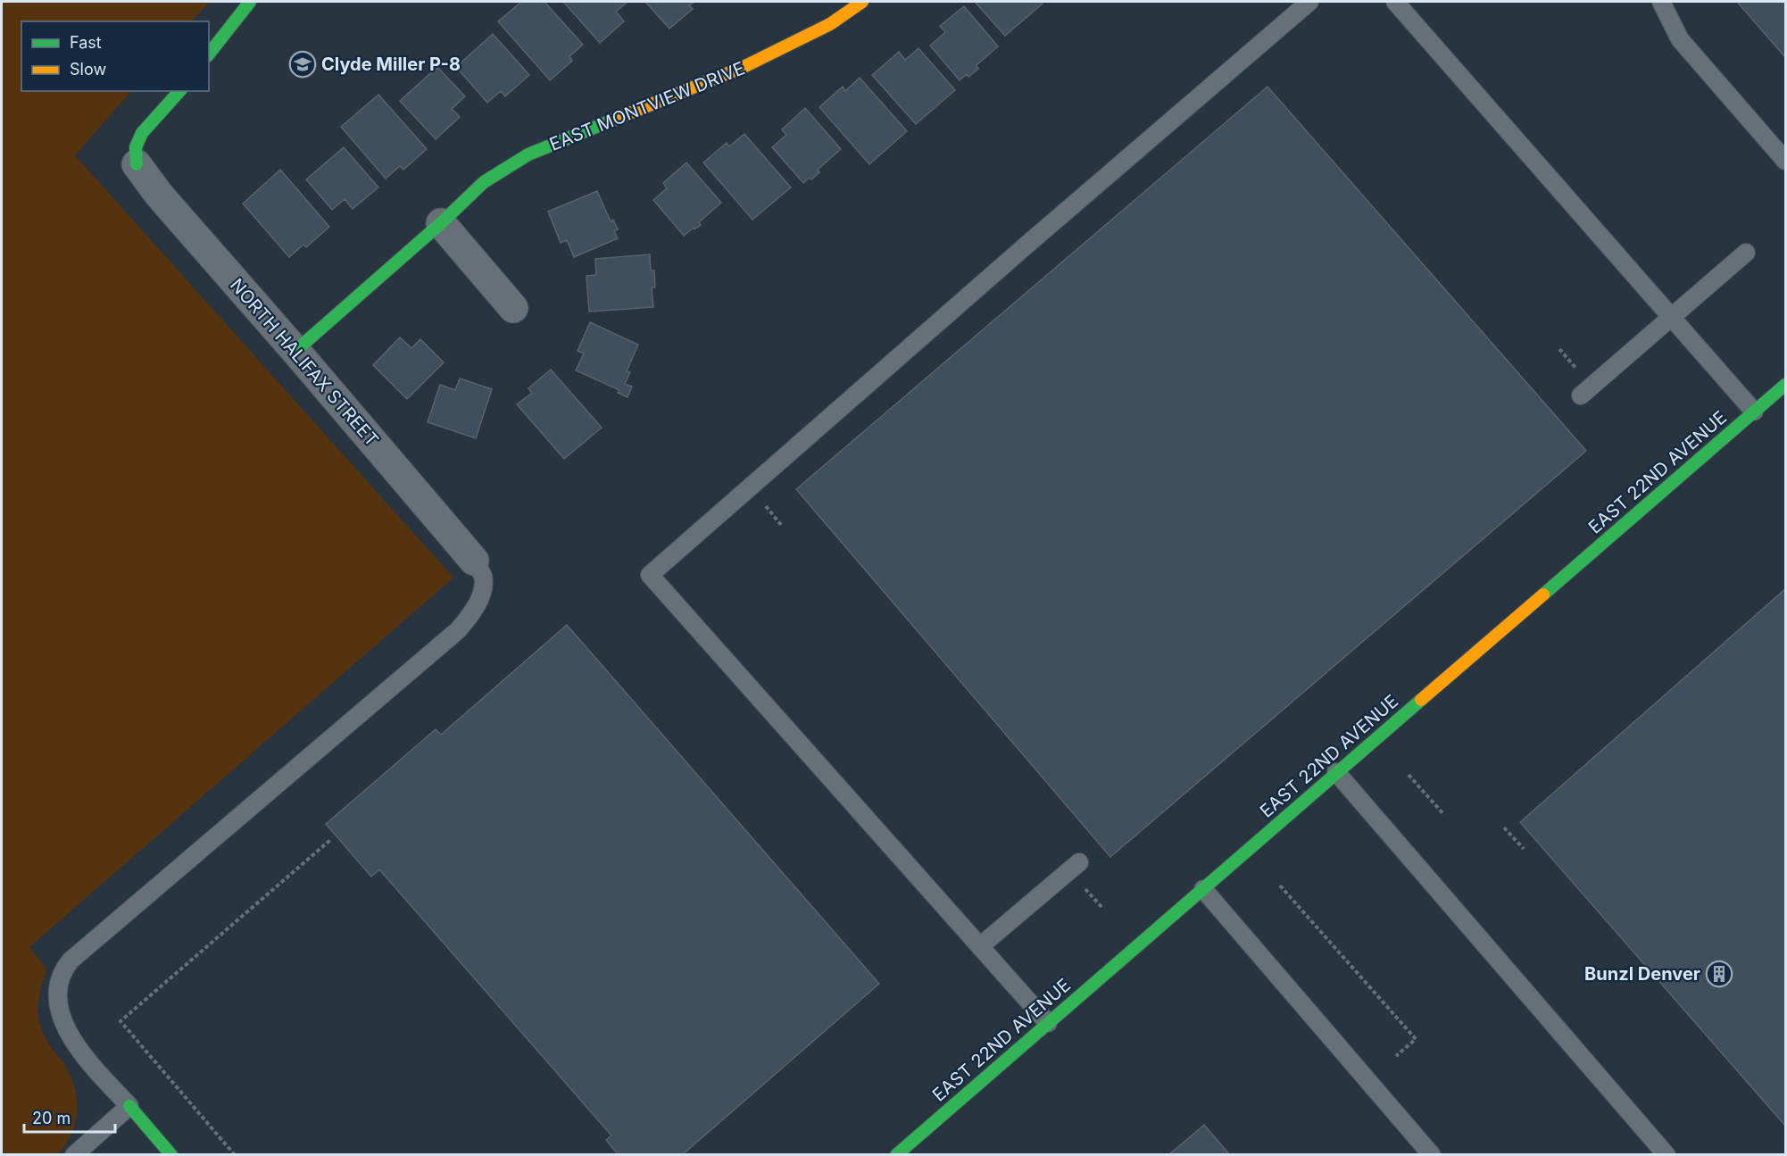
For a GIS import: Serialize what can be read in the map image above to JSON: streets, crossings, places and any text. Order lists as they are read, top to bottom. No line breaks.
{"streets":{"street":["EAST MONTVIEW DRIVE","NORTH HALIFAX STREET","EAST 22ND AVENUE"]},"crossings":[["EAST MONTVIEW DRIVE","NORTH HALIFAX STREET"]],"places":{"school or university":["Clyde Miller P-8"],"building":["Bunzl Denver"]},"legend":["Fast","Slow"],"scale_bar":"20 m"}
